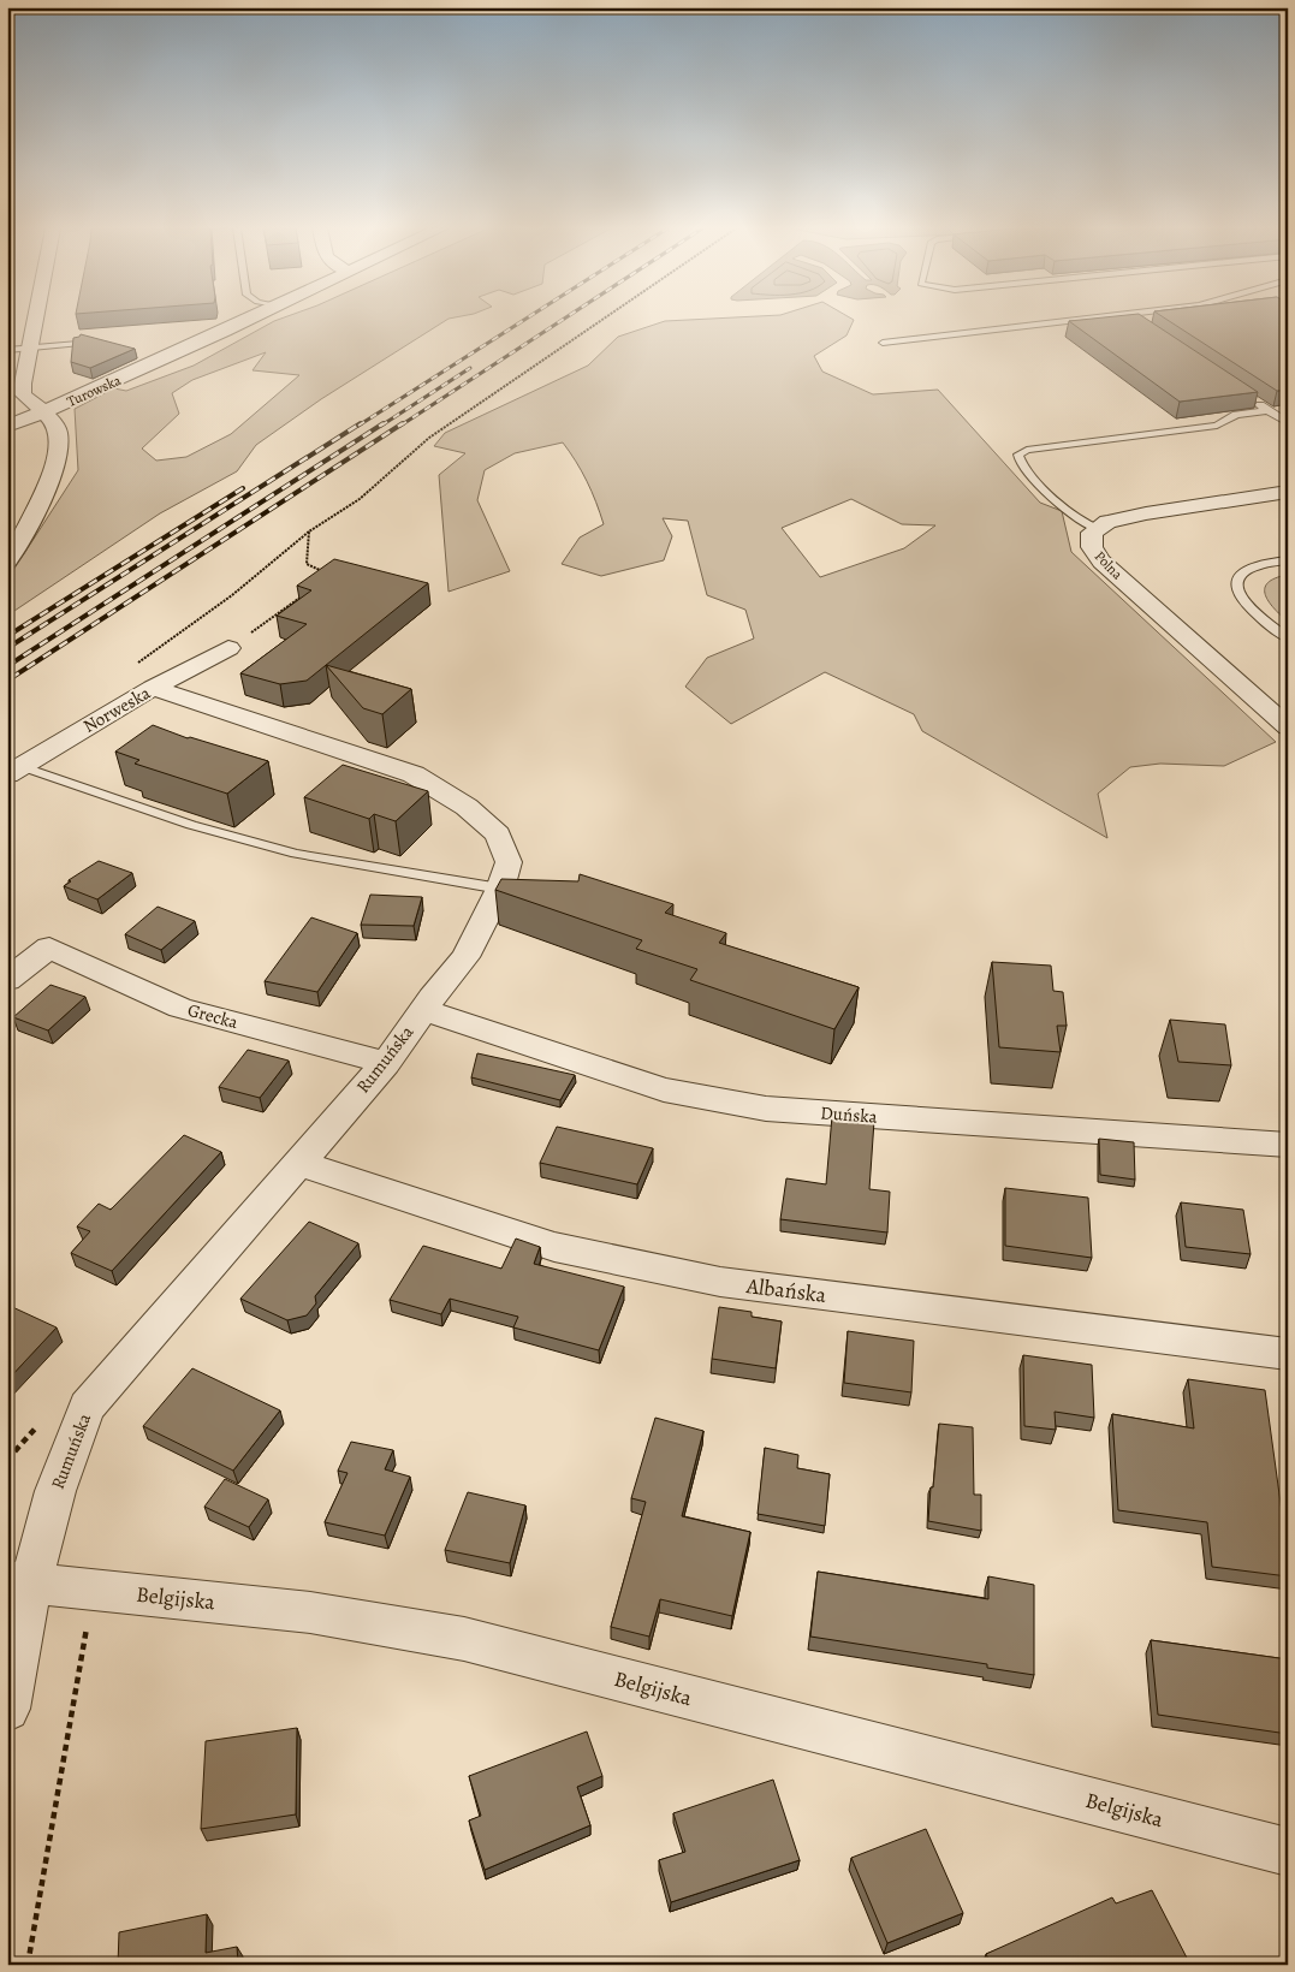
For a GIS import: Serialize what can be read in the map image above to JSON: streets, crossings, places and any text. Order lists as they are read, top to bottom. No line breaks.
{"streets":{"street":["Turowska","Polna","Norweska","Grecka","Rumuńska","Duńska","Albańska","Belgijska"]},"crossings":[["Norweska","Rumuńska"],["Grecka","Rumuńska"],["Rumuńska","Duńska"],["Rumuńska","Albańska"],["Rumuńska","Belgijska"]]}
